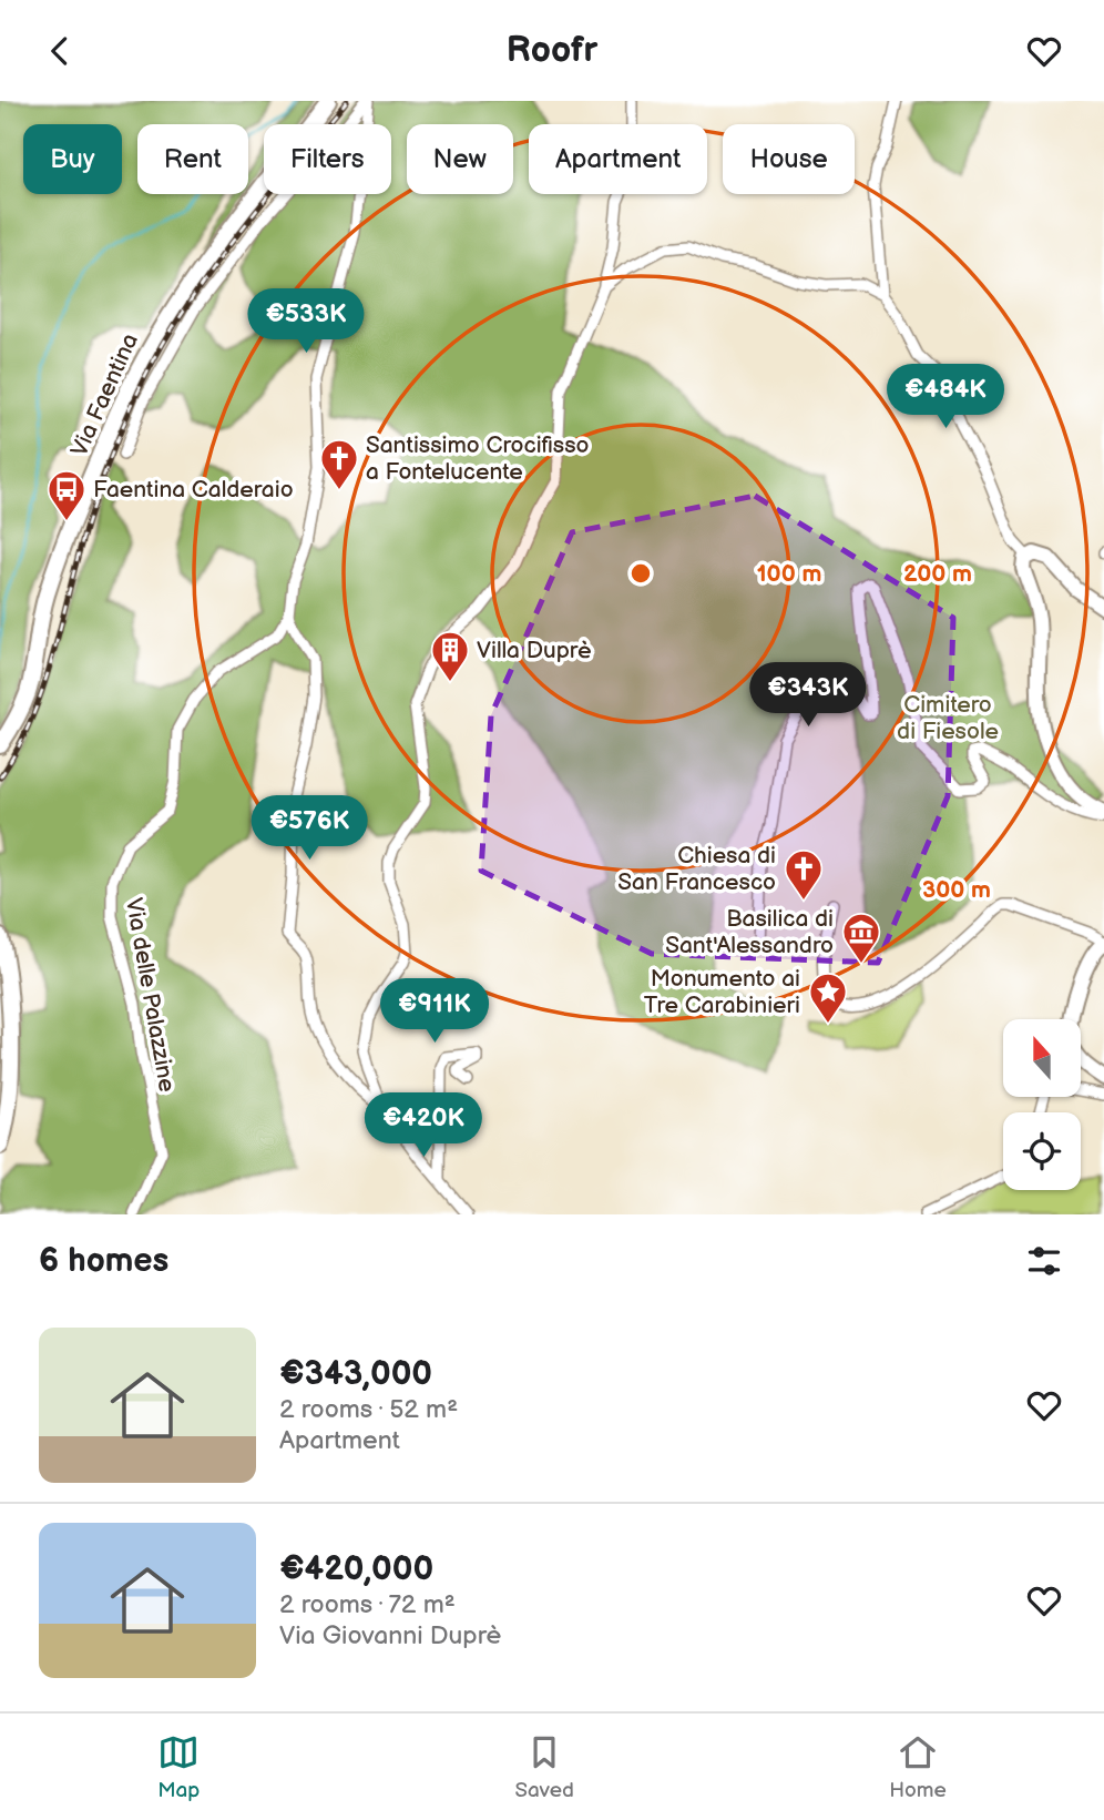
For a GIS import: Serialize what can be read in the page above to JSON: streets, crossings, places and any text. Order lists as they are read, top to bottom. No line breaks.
{"streets":{"main road":["Via Faentina"],"street":["Via delle Palazzine"]},"parks":["Cimitero di Fiesole"],"places":{"church":["Santissimo Crocifisso a Fontelucente","Chiesa di San Francesco"],"bus stop":["Faentina Calderaio"],"building":["Villa Duprè"],"museum":["Basilica di Sant'Alessandro"],"place":["Monumento ai Tre Carabinieri"]},"north":"top","page":{"header":"Roofr","chip":["Buy","Rent","Filters","New","Apartment","House"],"price":["€533K","€484K","€343K","€576K","€911K","€420K"],"heading":"6 homes","list":[{"name":"€343,000","note":"2 rooms · 52 m² · Apartment"},{"name":"€420,000","note":"2 rooms · 72 m² · Via Giovanni Duprè"}],"tabs":["Map","Saved","Home"]},"rings":["100 m","200 m","300 m"]}
